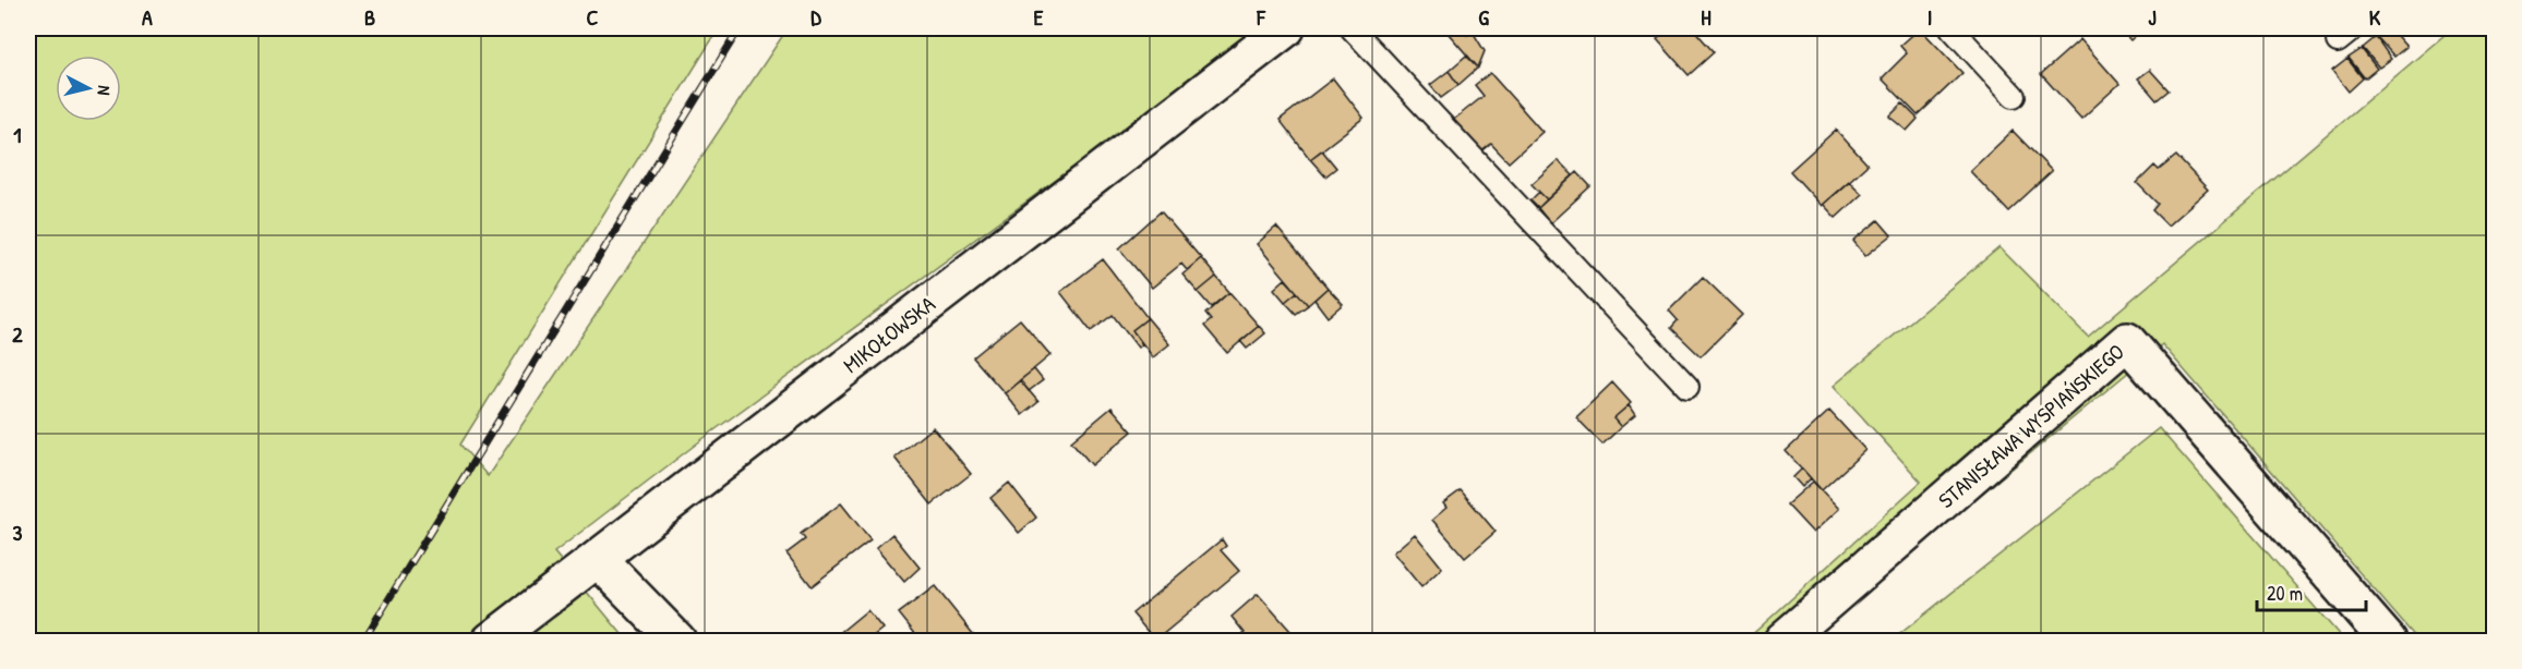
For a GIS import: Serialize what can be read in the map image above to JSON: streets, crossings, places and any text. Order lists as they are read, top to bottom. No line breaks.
{"streets":{"main road":["MIKOŁOWSKA","STANISŁAWA WYSPIAŃSKIEGO"]},"scale_bar":"20 m","north":"right","grid":{"columns":["A","B","C","D","E","F","G","H","I","J","K"],"rows":["1","2","3"]}}
